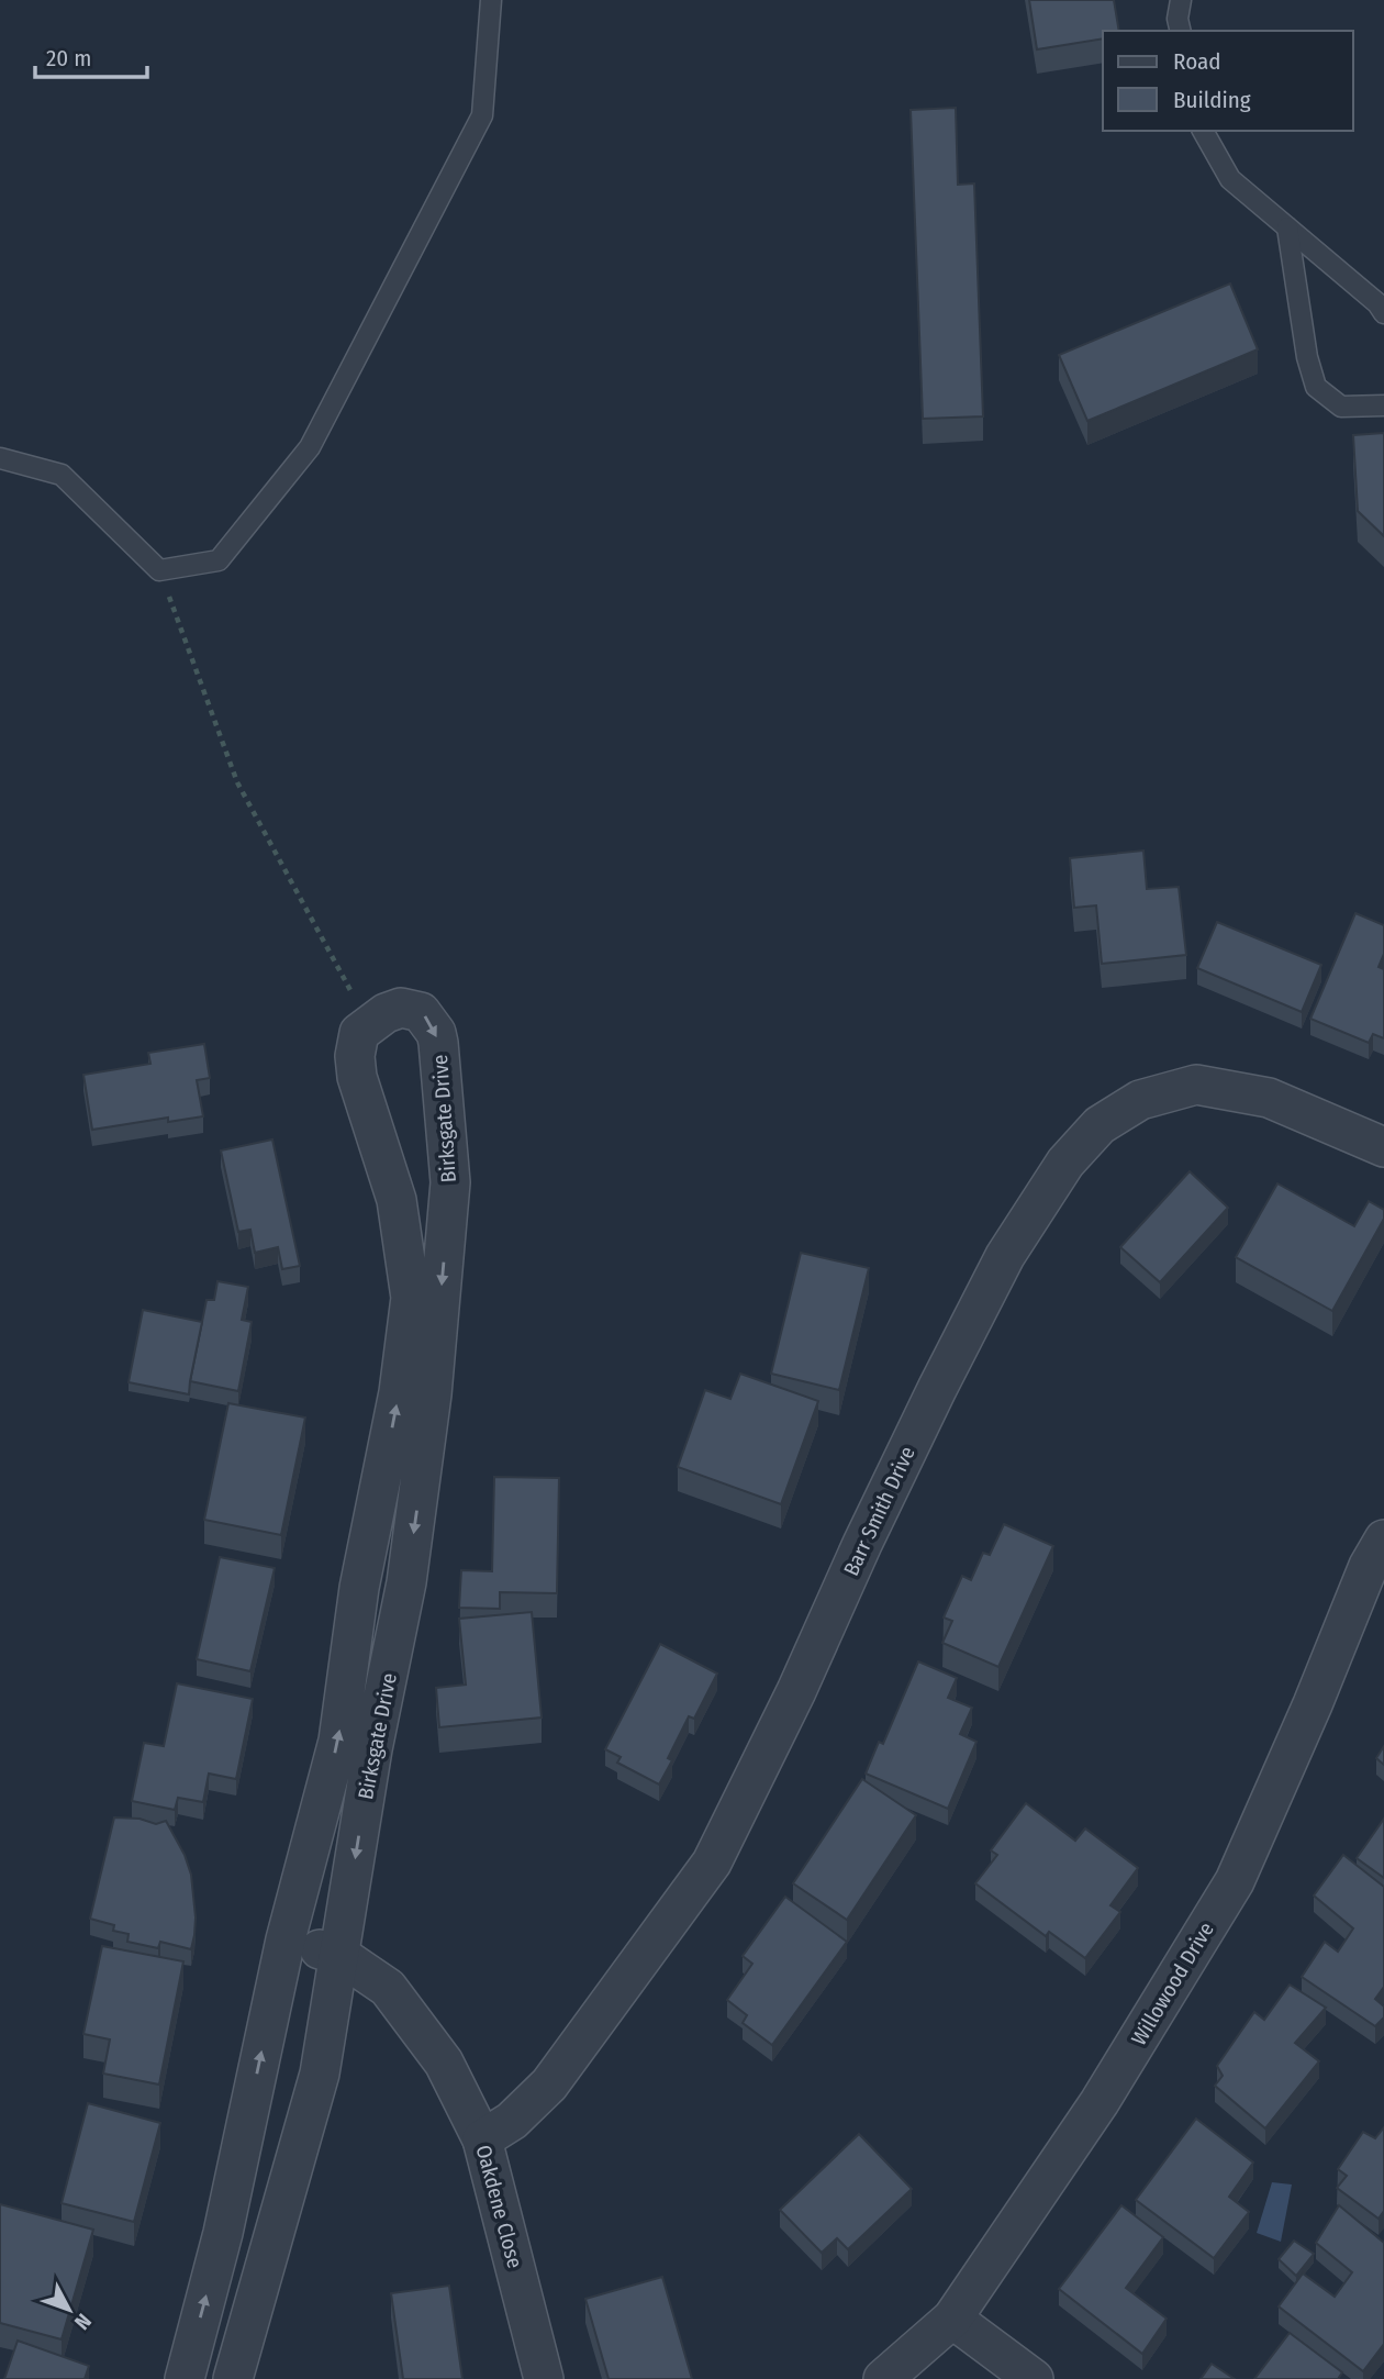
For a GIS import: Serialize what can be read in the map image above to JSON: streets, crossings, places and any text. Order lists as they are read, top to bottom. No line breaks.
{"streets":{"street":["Birksgate Drive","Barr Smith Drive","Willowood Drive","Oakdene Close"]},"crossings":[["Birksgate Drive","Oakdene Close"],["Barr Smith Drive","Oakdene Close"]],"legend":["Road","Building"],"scale_bar":"20 m","north":"bottom right"}
